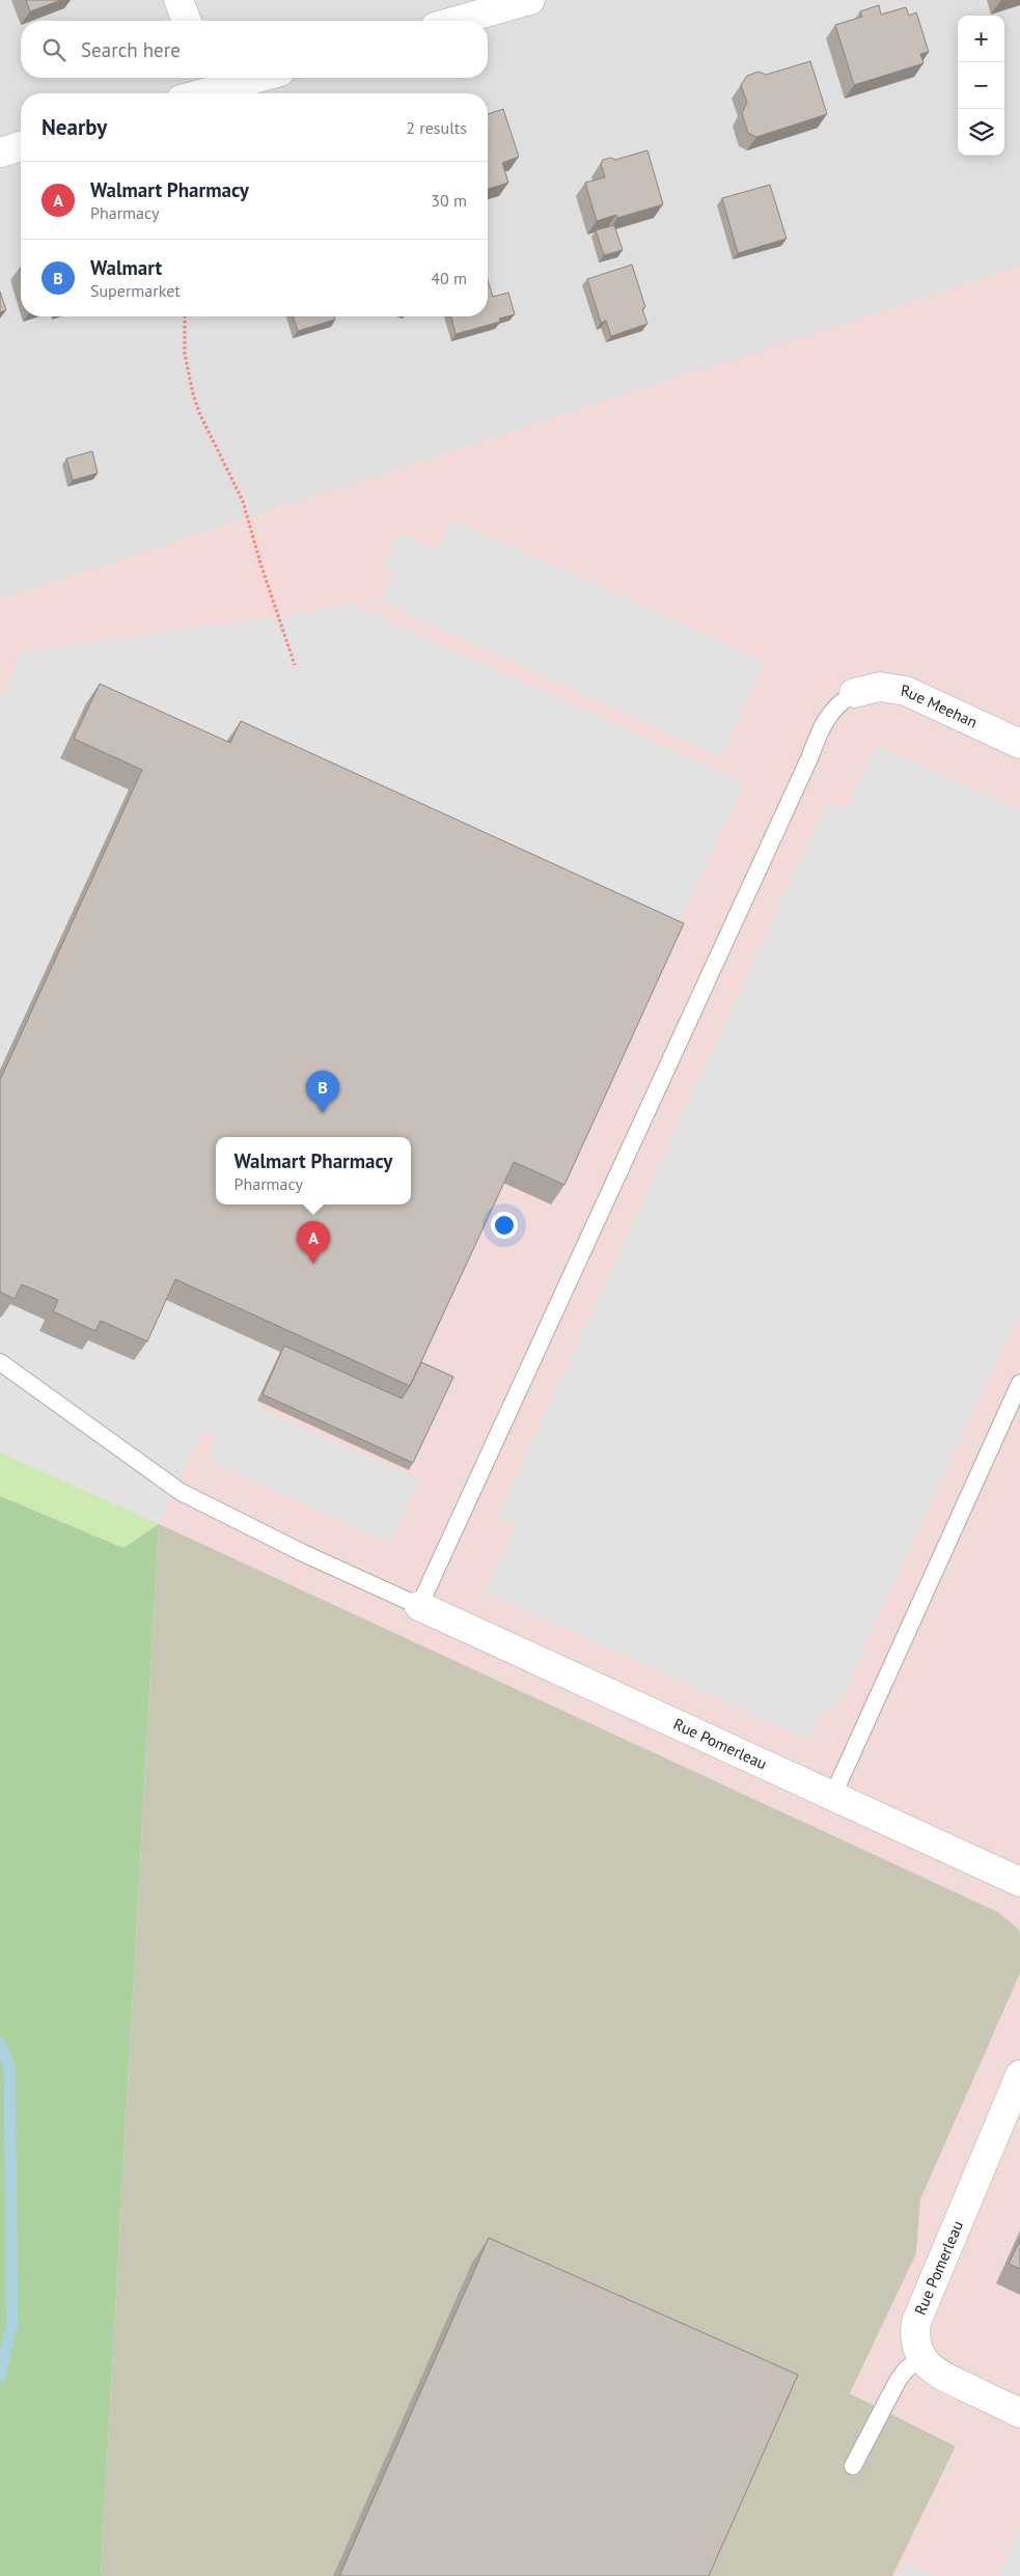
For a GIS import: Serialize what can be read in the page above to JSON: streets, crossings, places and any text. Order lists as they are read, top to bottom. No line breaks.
{"streets":{"street":["Rue Meehan","Rue Pomerleau"]},"page":{"map_buttons":["+","−"],"search":"Search here","heading":["Nearby","2 results"],"list":[{"mark":"A","name":"Walmart Pharmacy","note":"Pharmacy","value":"30 m"},{"mark":"B","name":"Walmart","note":"Supermarket","value":"40 m"}],"pins":["B","A"],"popup":["Walmart Pharmacy","Pharmacy"]}}
